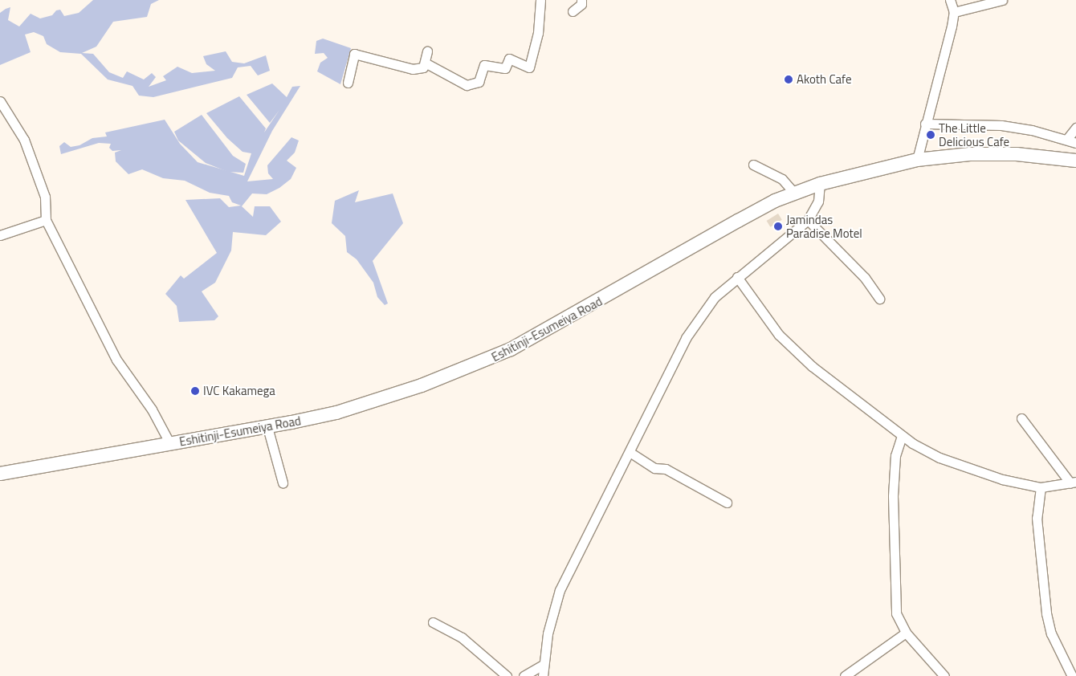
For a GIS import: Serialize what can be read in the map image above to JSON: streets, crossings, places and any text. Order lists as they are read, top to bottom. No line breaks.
{"streets":{"highway":["Eshitinji-Esumeiya Road"]},"places":["Akoth Cafe","The Little Delicious Cafe","Jamindas Paradise Motel","IVC Kakamega"]}
